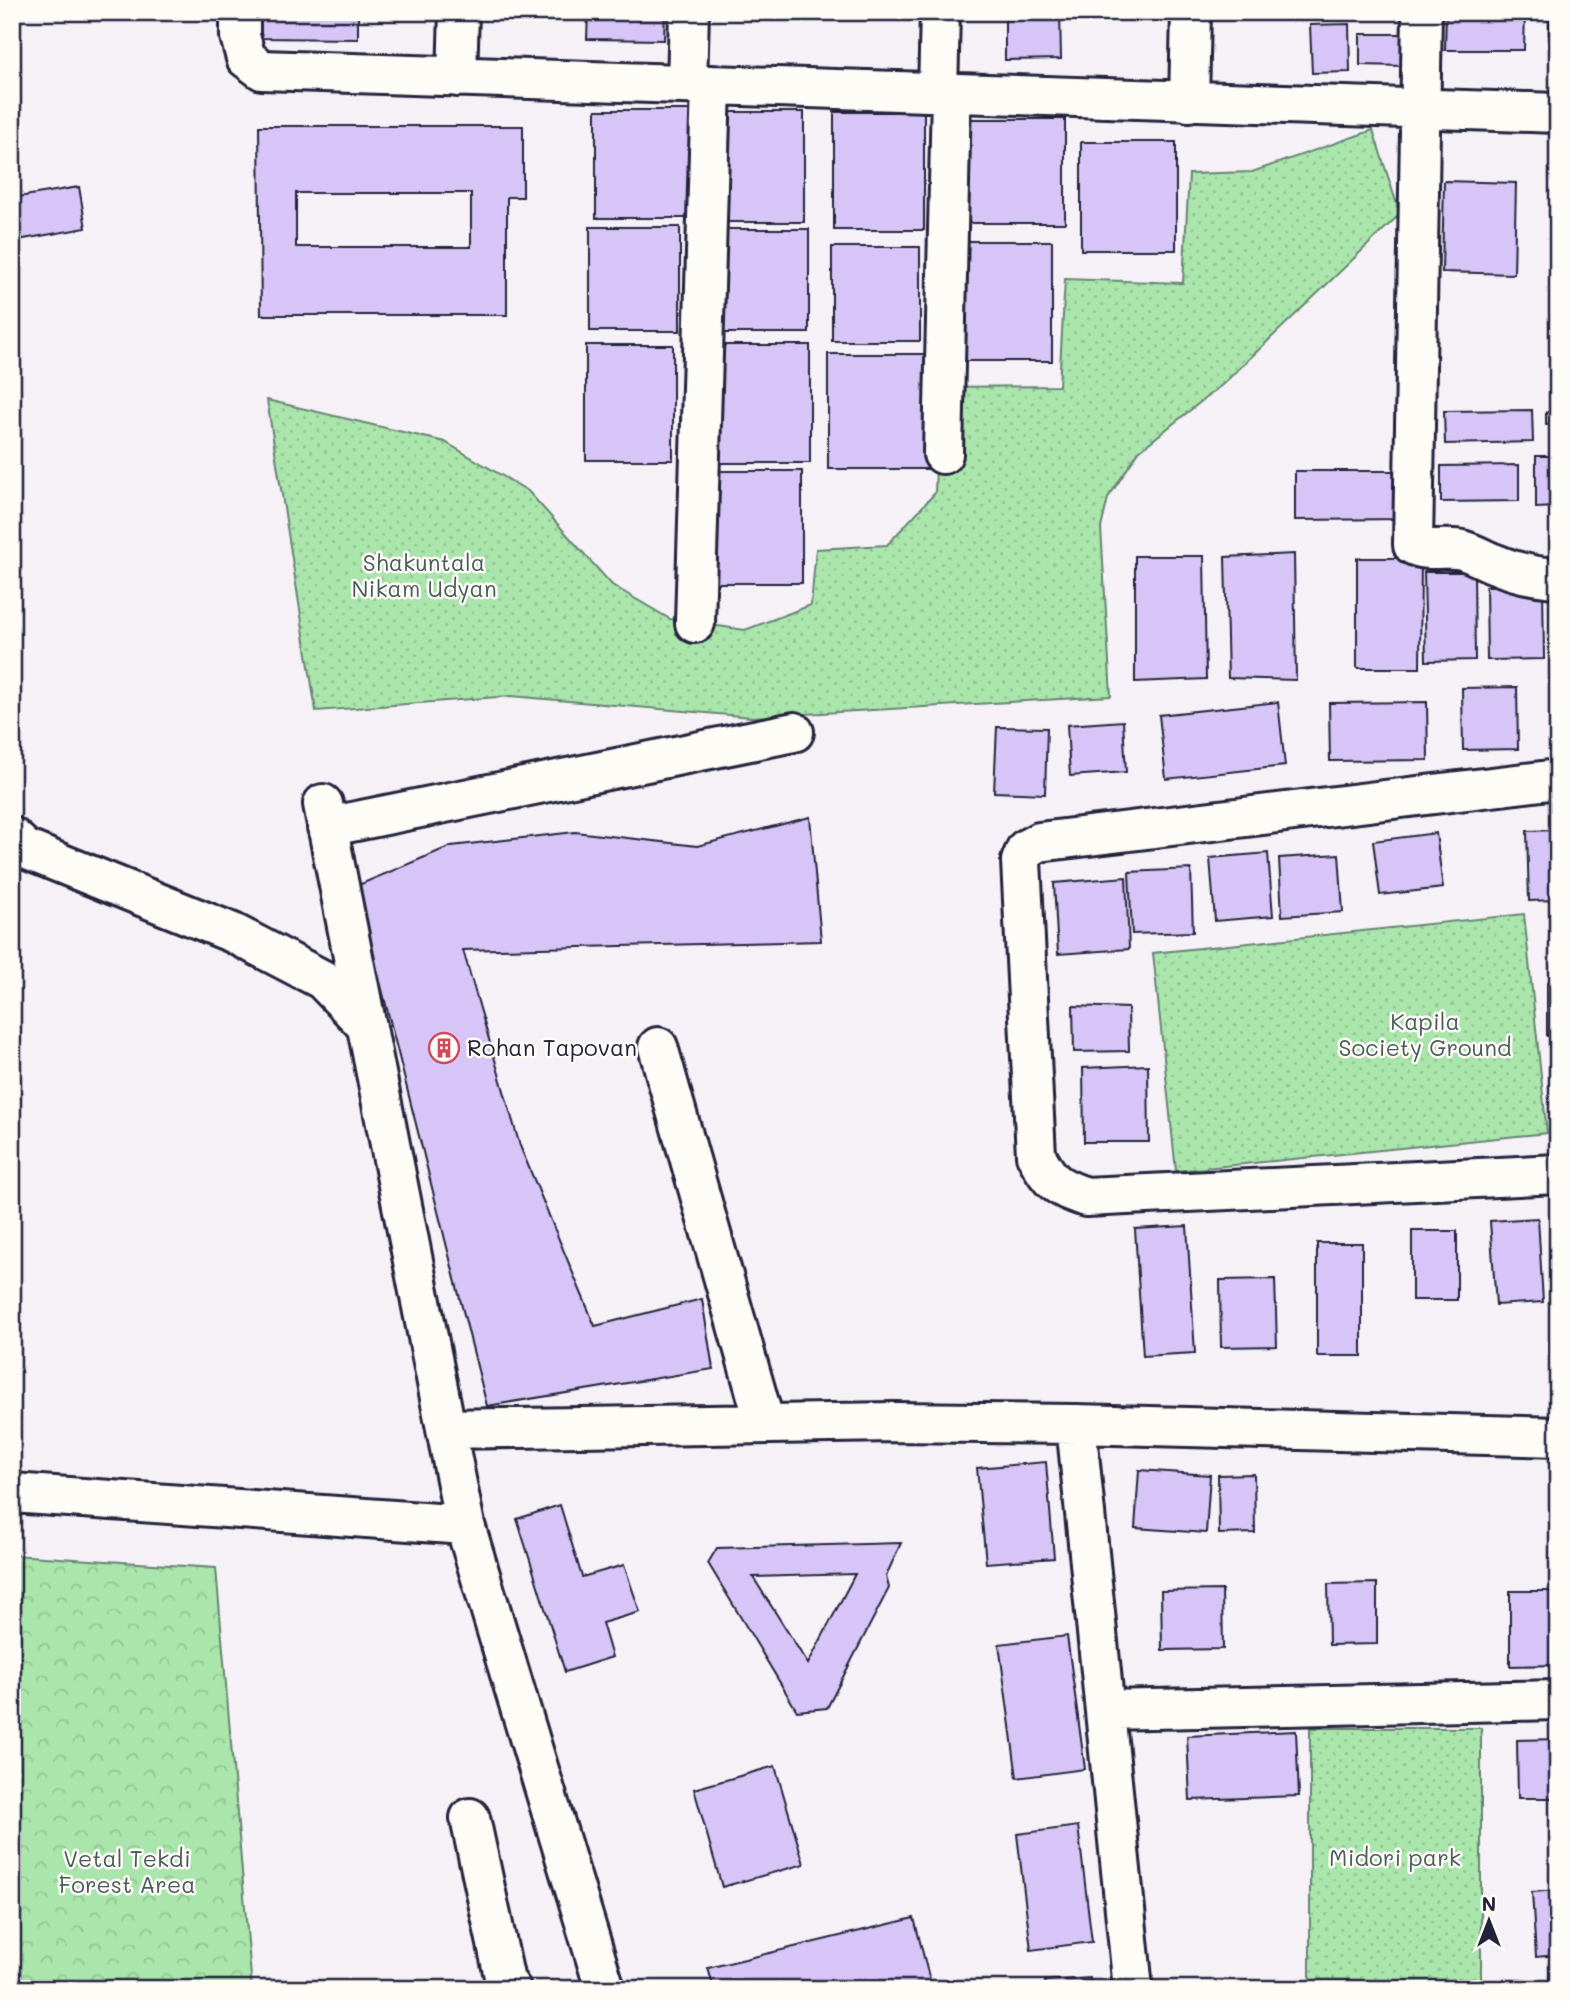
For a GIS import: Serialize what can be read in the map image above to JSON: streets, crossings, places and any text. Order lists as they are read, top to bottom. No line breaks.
{"parks":["Shakuntala Nikam Udyan","Kapila Society Ground","Midori park","Vetal Tekdi Forest Area"],"places":{"building":["Rohan Tapovan"]},"north":"top"}
